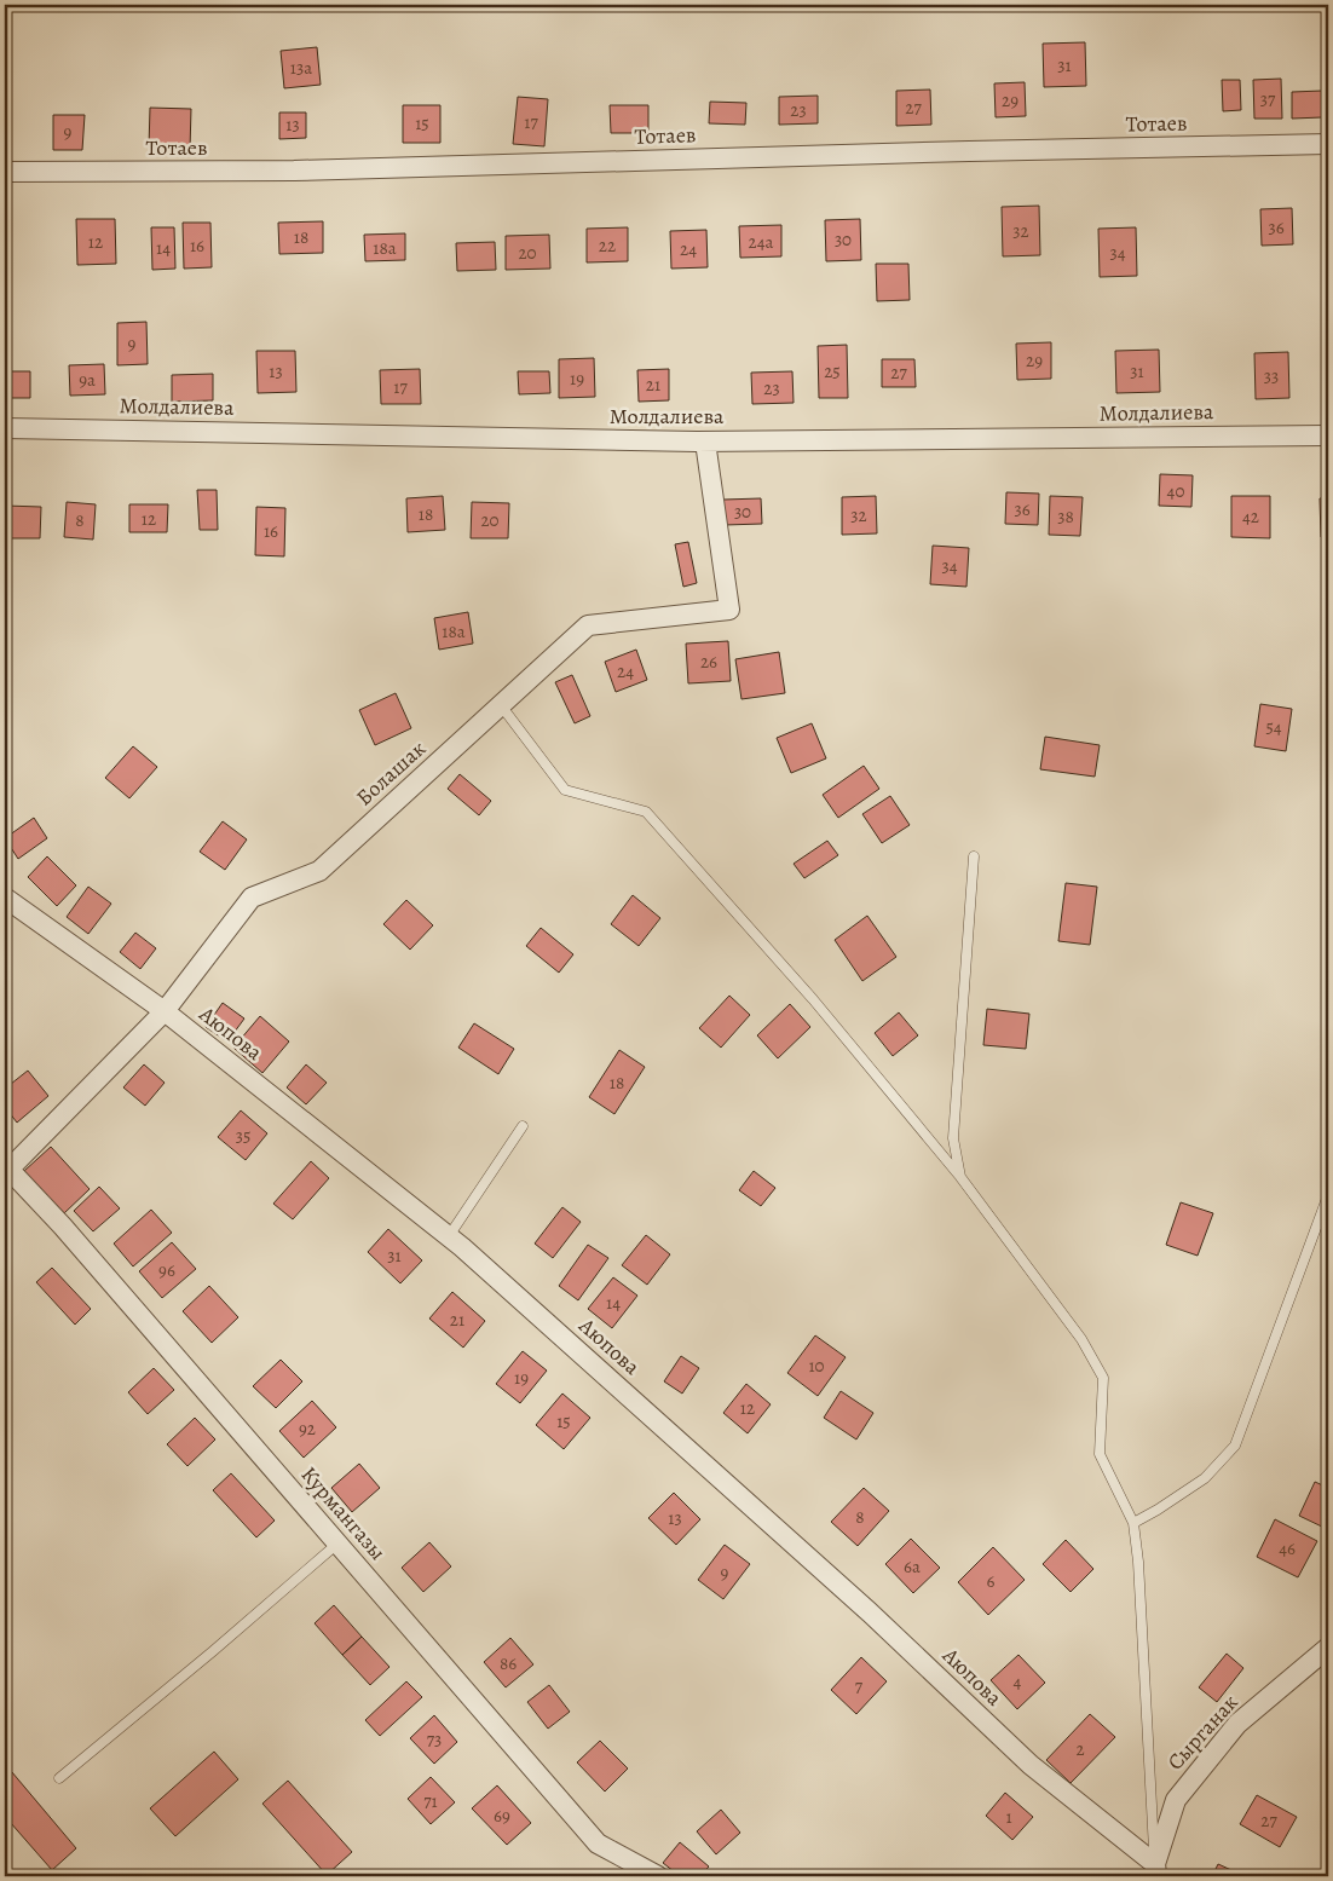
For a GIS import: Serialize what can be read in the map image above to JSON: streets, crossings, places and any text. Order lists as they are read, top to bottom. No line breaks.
{"streets":{"street":["Тотаев","Молдалиева","Болашак","Аюпова","Курмангазы","Сырганак"]},"crossings":[["Молдалиева","Болашак"],["Болашак","Аюпова"],["Болашак","Курмангазы"],["Аюпова","Сырганак"]],"house_numbers":["31","13а","37","29","27","23","17","15","13","9","36","32","18","30","12","24а","16","22","14","18а","24","20","34","9","29","13","25","31","27","33","19","9а","21","17","23","40","36","30","18","32","38","42","12","8","20","16","34","18а","26","24","54","18","35","31","96","14","21","10","19","12","15","92","8","13","46","6а","9","6","86","4","7","73","2","71","69","1","27"]}
